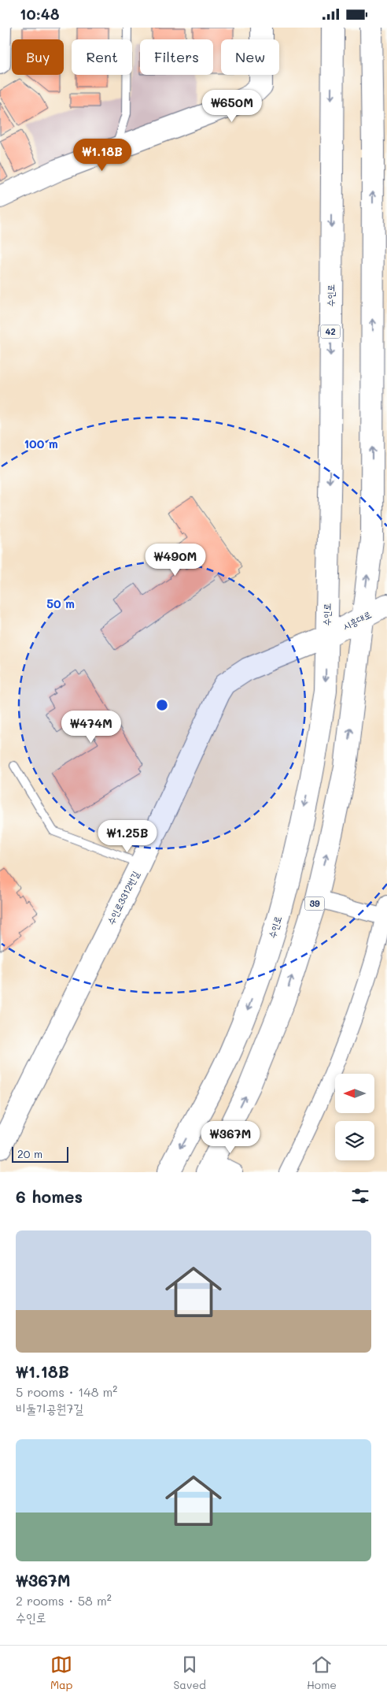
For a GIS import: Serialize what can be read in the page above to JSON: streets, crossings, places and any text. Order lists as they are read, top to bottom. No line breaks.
{"streets":{"main road":["수인로","42","시흥대로","수인로3312번길","39"]},"crossings":[["수인로","시흥대로"],["수인로","수인로3312번길"],["시흥대로","수인로3312번길"],["시흥대로","39"]],"scale_bar":"20 m","north":"left","page":{"status":"10:48","chip":["Buy","Rent","Filters","New"],"price":["₩650M","₩1.18B","₩490M","₩474M","₩1.25B","₩367M"],"scale":"20 m","heading":"6 homes","list":[{"name":"₩1.18B","note":"5 rooms · 148 m² · 비둘기공원7길"},{"name":"₩367M","note":"2 rooms · 58 m² · 수인로"}],"tabs":["Map","Saved","Home"]},"rings":["100 m","50 m"]}
